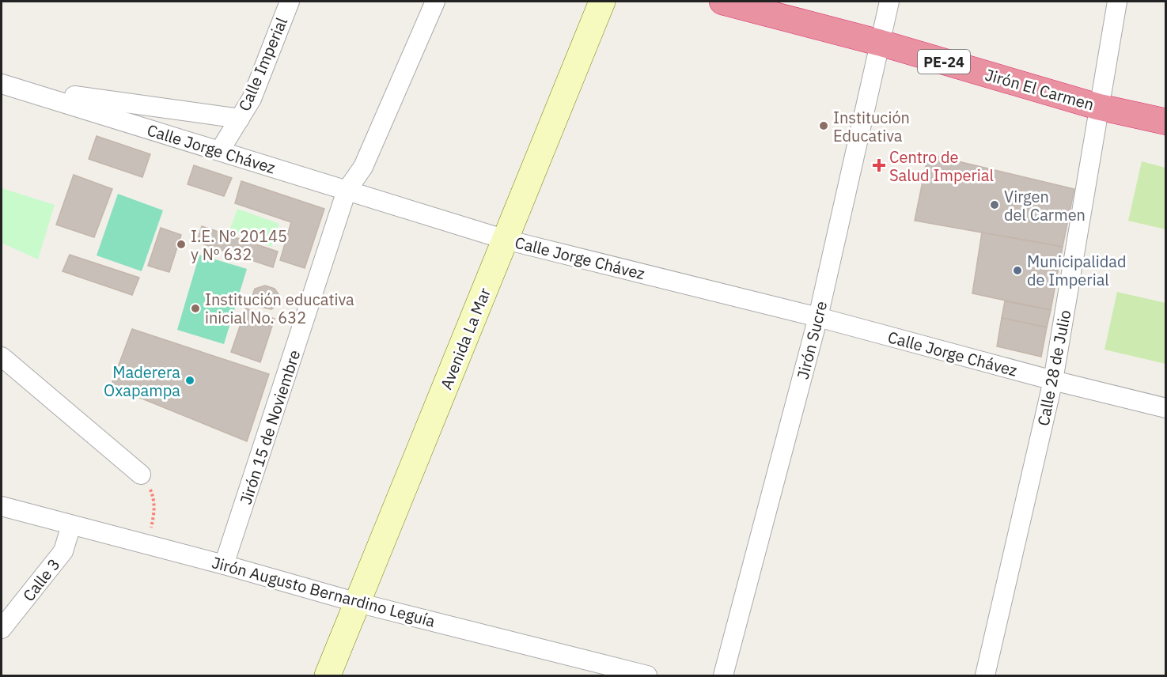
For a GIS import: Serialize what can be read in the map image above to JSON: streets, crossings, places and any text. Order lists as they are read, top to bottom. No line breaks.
{"streets":{"highway":["PE-24","Jirón El Carmen"],"main road":["Avenida La Mar"],"street":["Calle Imperial","Calle Jorge Chávez","Jirón Sucre","Calle 28 de Julio","Jirón 15 de Noviembre","Calle 3","Jirón Augusto Bernardino Leguía"]},"crossings":[["Calle Imperial","Calle Jorge Chávez"],["Jirón El Carmen","Jirón Sucre"],["Jirón El Carmen","Calle 28 de Julio"],["Calle Jorge Chávez","Avenida La Mar"],["Calle Jorge Chávez","Jirón Sucre"],["Calle Jorge Chávez","Calle 28 de Julio"],["Calle Jorge Chávez","Jirón 15 de Noviembre"],["Avenida La Mar","Jirón Augusto Bernardino Leguía"],["Jirón 15 de Noviembre","Jirón Augusto Bernardino Leguía"],["Calle 3","Jirón Augusto Bernardino Leguía"]],"places":{"other":["Institución Educativa","Virgen del Carmen","I.E. Nº 20145 y Nº 632","Municipalidad de Imperial","Institución educativa inicial No. 632","Maderera Oxapampa"],"health":["Centro de Salud Imperial"]}}
